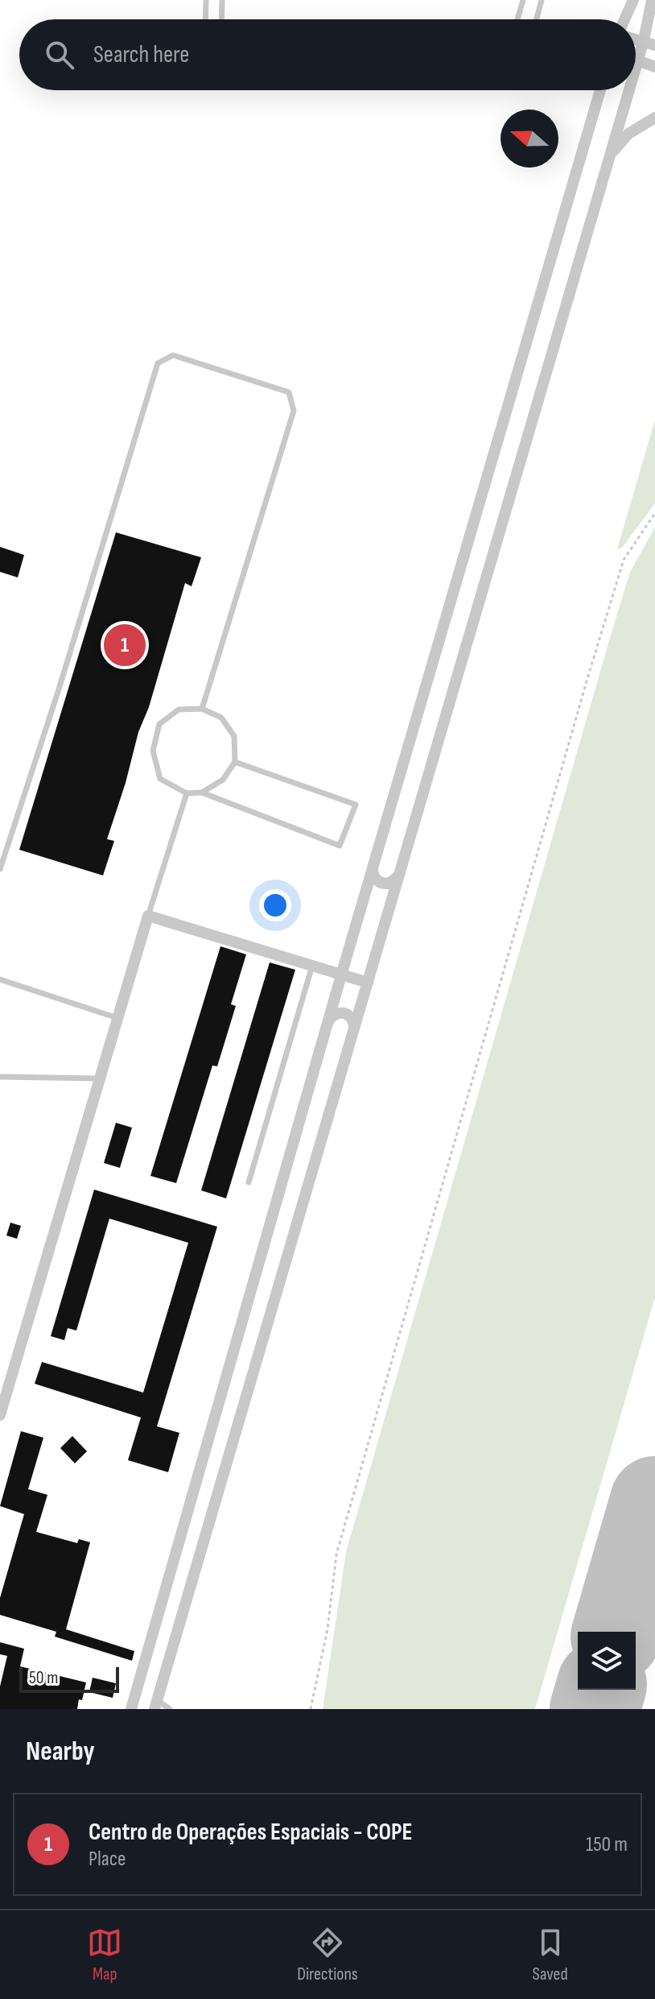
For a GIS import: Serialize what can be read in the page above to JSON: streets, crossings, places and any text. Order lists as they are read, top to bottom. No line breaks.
{"scale_bar":"50 m","north":"left","page":{"search":"Search here","pins":"1","scale":"50 m","heading":"Nearby","list":[{"mark":"1","name":"Centro de Operações Espaciais - COPE","note":"Place","value":"150 m"}],"nav":["Map","Directions","Saved"]}}
